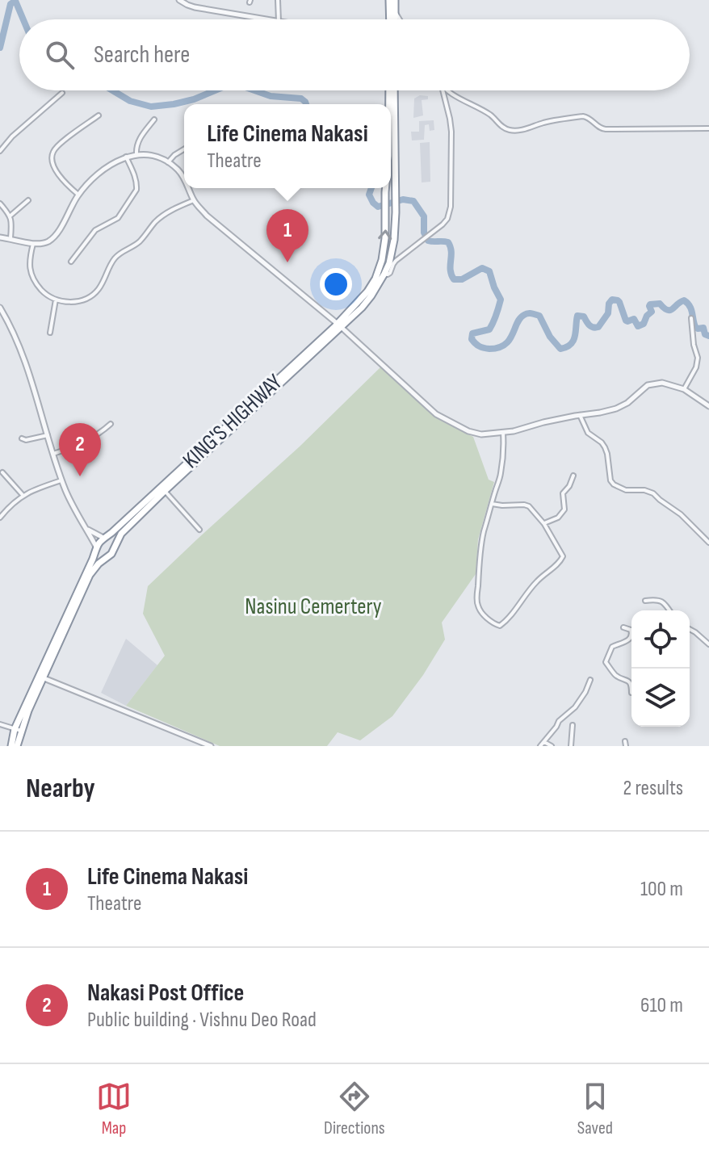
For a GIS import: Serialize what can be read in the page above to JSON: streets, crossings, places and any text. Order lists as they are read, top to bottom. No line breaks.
{"streets":{"highway":["KING'S HIGHWAY"]},"parks":["Nasinu Cemertery"],"page":{"search":"Search here","popup":["Life Cinema Nakasi","Theatre"],"pins":["1","2"],"heading":["Nearby","2 results"],"list":[{"mark":"1","name":"Life Cinema Nakasi","note":"Theatre","value":"100 m"},{"mark":"2","name":"Nakasi Post Office","note":"Public building · Vishnu Deo Road","value":"610 m"}],"nav":["Map","Directions","Saved"]}}
